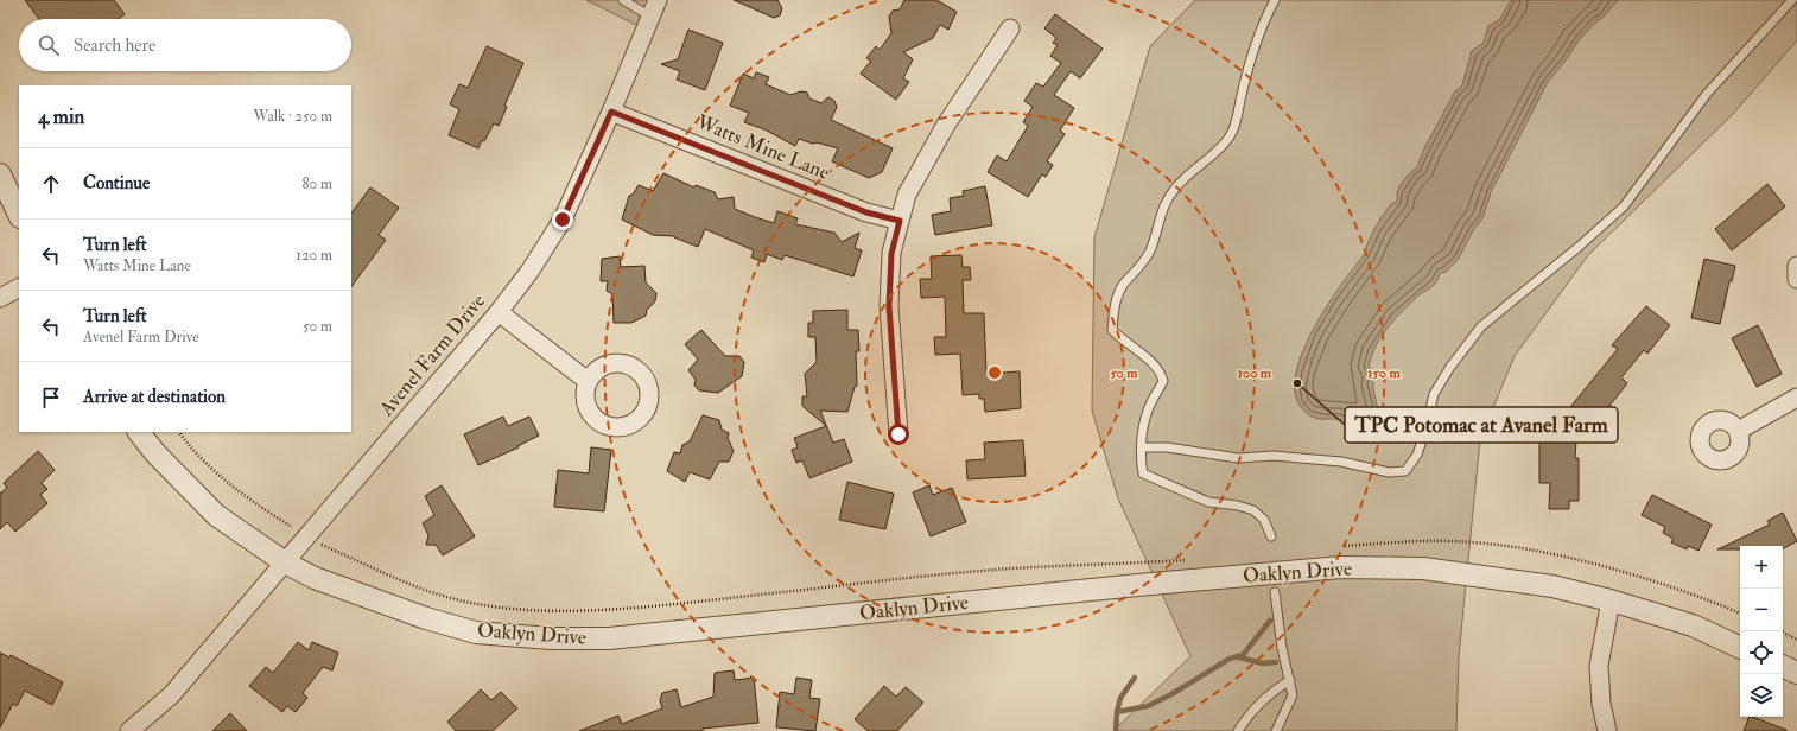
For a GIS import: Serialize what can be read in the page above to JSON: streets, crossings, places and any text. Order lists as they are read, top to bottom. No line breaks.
{"streets":{"street":["Watts Mine Lane","Avenel Farm Drive","Oaklyn Drive"]},"crossings":[["Watts Mine Lane","Avenel Farm Drive"],["Avenel Farm Drive","Oaklyn Drive"]],"places":["TPC Potomac at Avanel Farm"],"page":{"search":"Search here","heading":["4 min","Walk · 250 m"],"list":[["Continue","80 m"],["Turn left","Watts Mine Lane","120 m"],["Turn left","Avenel Farm Drive","50 m"],"Arrive at destination"],"map_buttons":["+","−"]},"rings":["50 m","100 m","150 m"]}
